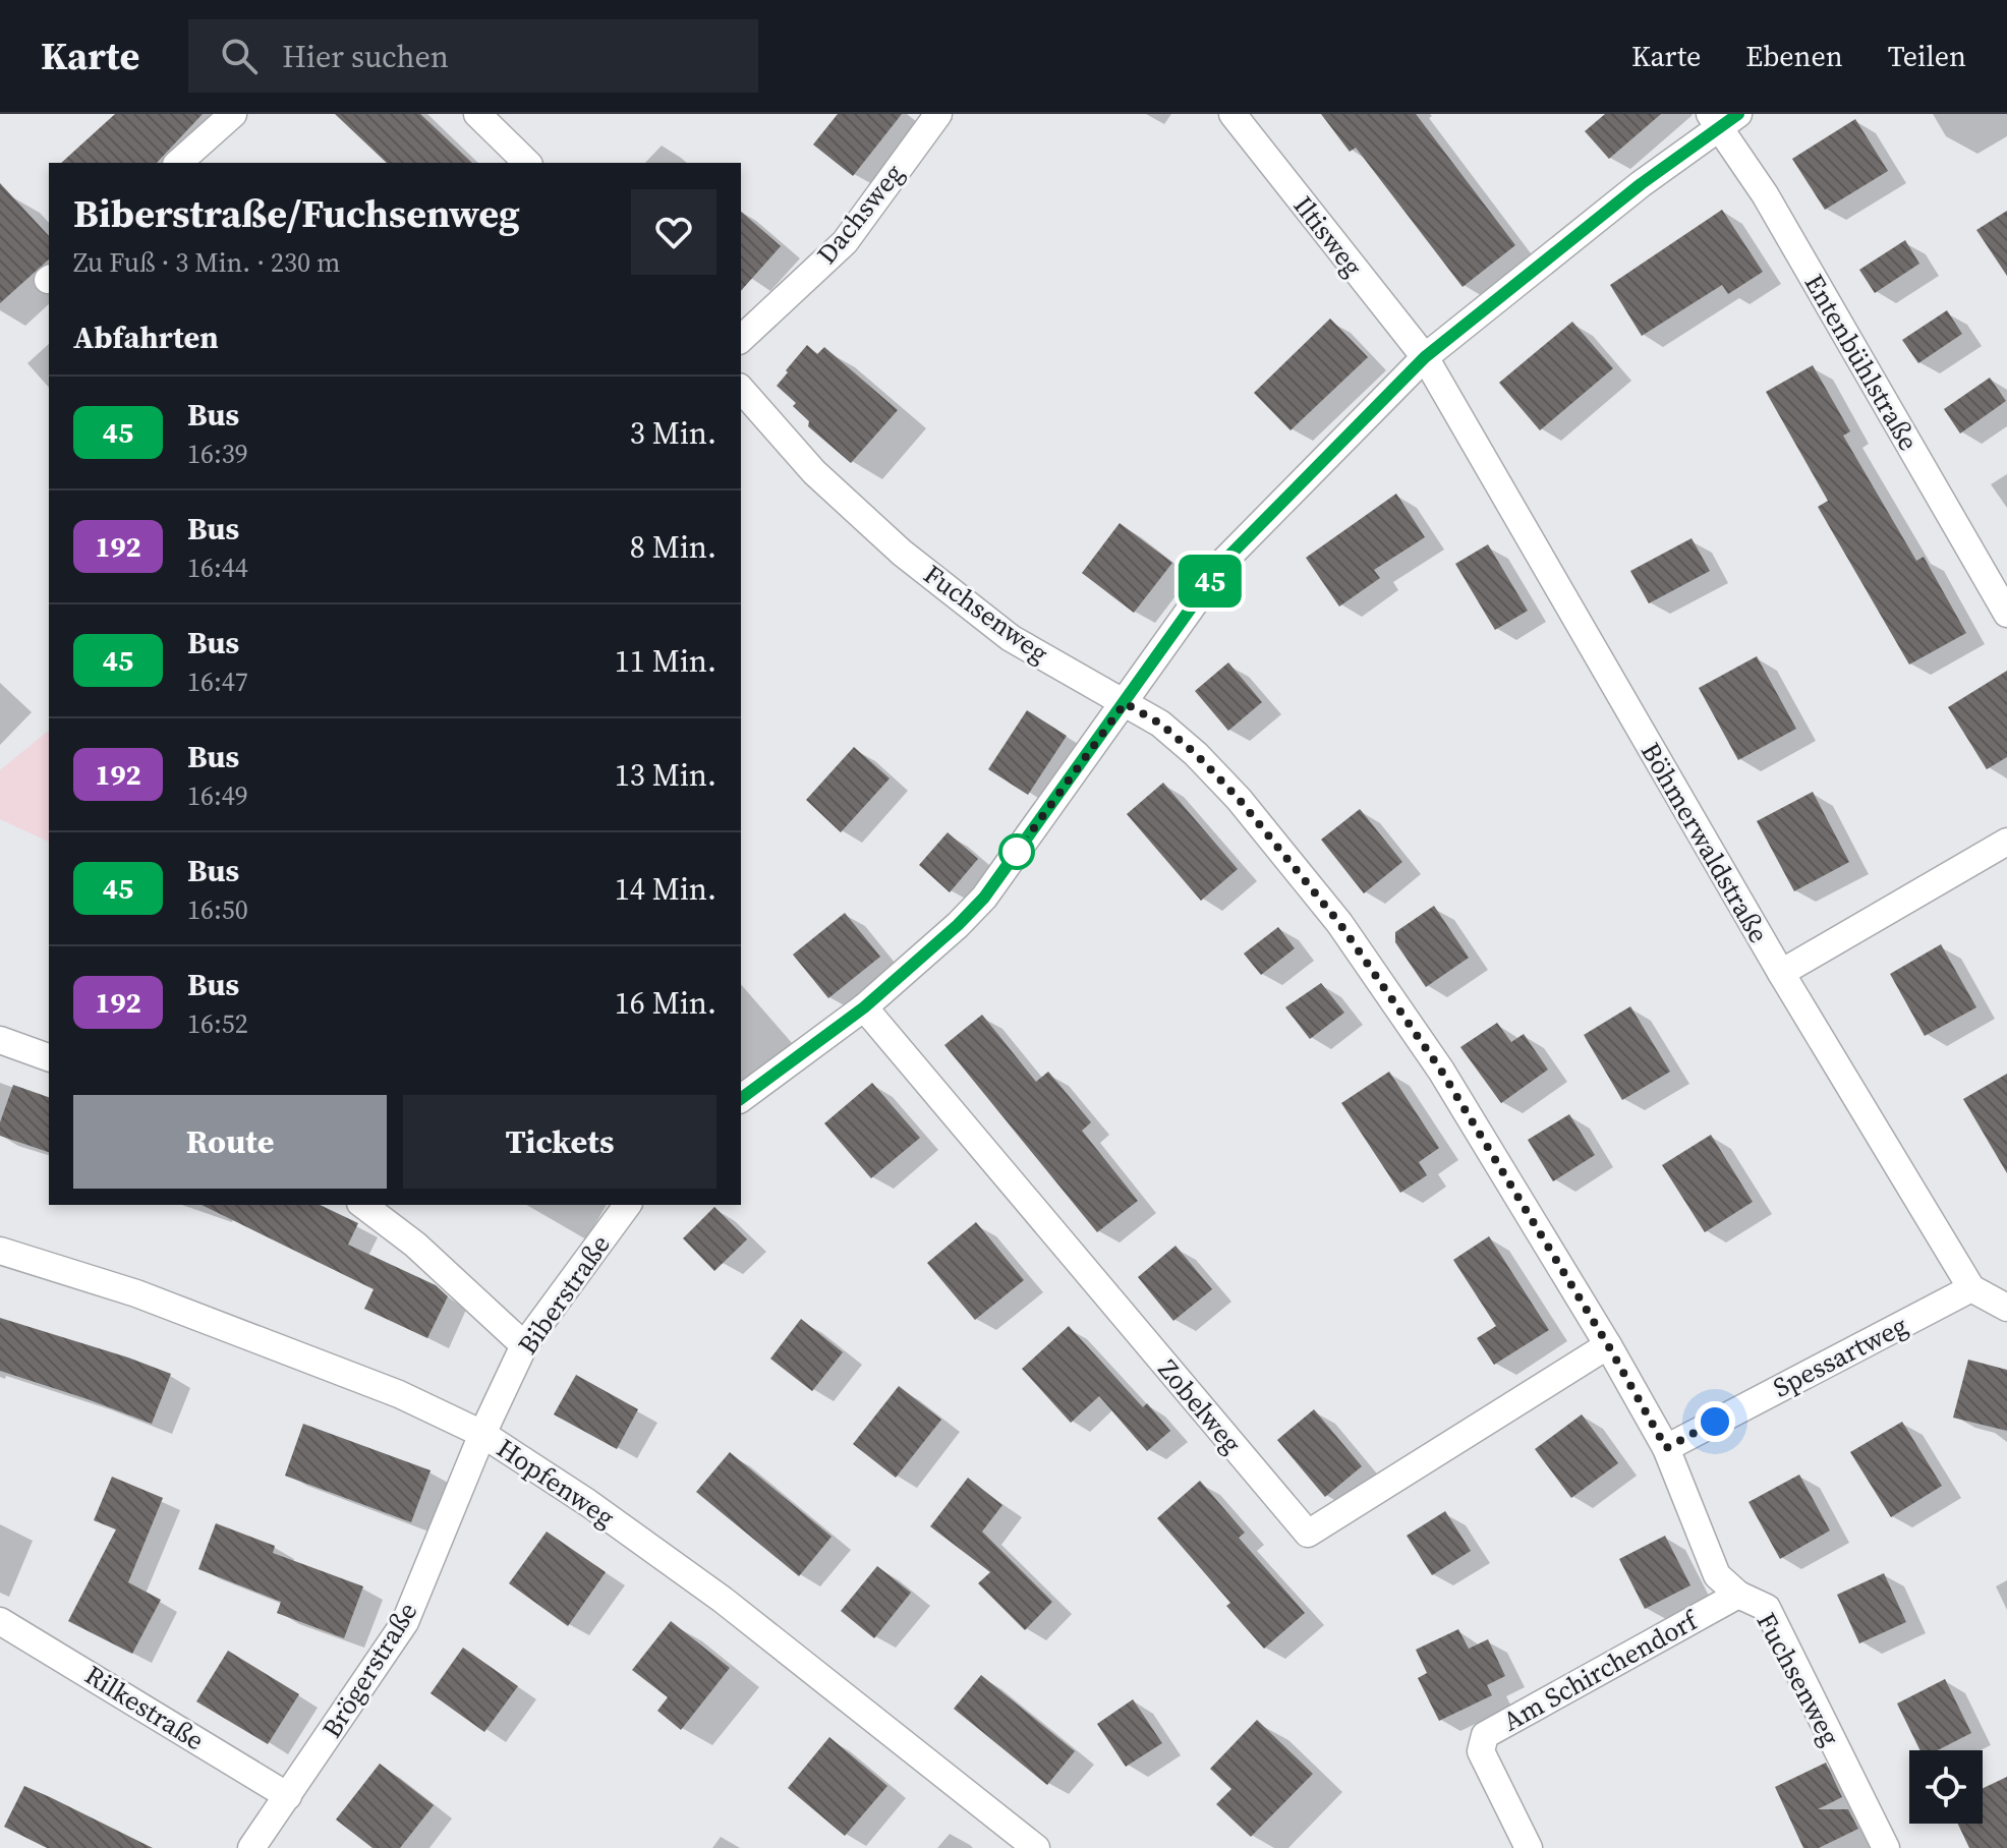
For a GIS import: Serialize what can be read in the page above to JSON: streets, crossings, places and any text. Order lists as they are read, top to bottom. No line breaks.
{"streets":{"street":["Dachsweg","Iltisweg","Entenbühlstraße","Fuchsenweg","Böhmerwaldstraße","Biberstraße","Spessartweg","Zobelweg","Hopfenweg","Brögerstraße","Am Schirchendorf","Rilkestraße"]},"crossings":[["Iltisweg","Böhmerwaldstraße"],["Fuchsenweg","Spessartweg"],["Fuchsenweg","Zobelweg"],["Fuchsenweg","Am Schirchendorf"],["Böhmerwaldstraße","Spessartweg"],["Biberstraße","Hopfenweg"],["Biberstraße","Brögerstraße"],["Hopfenweg","Brögerstraße"],["Brögerstraße","Rilkestraße"]],"lines":["bus line 45"],"page":{"header":"Karte","search":"Hier suchen","nav":["Karte","Ebenen","Teilen"],"on_map":"45","heading":[["Biberstraße/Fuchsenweg","Zu Fuß · 3 Min. · 230 m"],"Abfahrten"],"list":[{"mark":"45","name":"Bus","note":"16:39","value":"3 Min."},{"mark":"192","name":"Bus","note":"16:44","value":"8 Min."},{"mark":"45","name":"Bus","note":"16:47","value":"11 Min."},{"mark":"192","name":"Bus","note":"16:49","value":"13 Min."},{"mark":"45","name":"Bus","note":"16:50","value":"14 Min."},{"mark":"192","name":"Bus","note":"16:52","value":"16 Min."}],"buttons":["Route","Tickets"]}}
